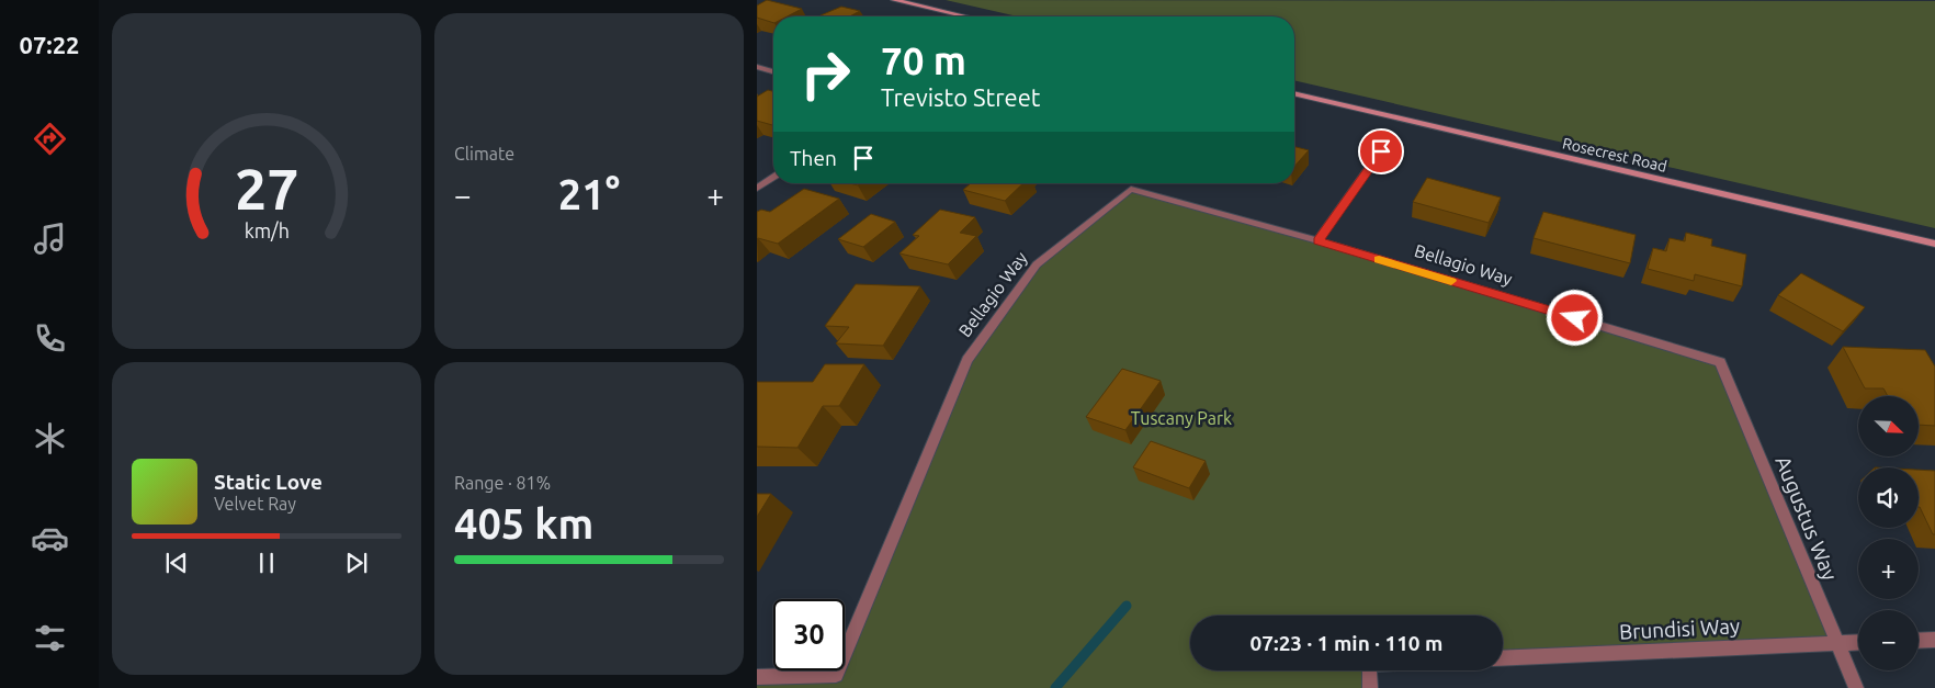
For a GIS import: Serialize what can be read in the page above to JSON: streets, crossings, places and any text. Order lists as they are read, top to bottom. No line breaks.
{"streets":{"main road":["Rosecrest Road"],"street":["Bellagio Way","Augustus Way","Brundisi Way"]},"crossings":[["Bellagio Way","Augustus Way"],["Augustus Way","Brundisi Way"]],"parks":["Tuscany Park"],"north":"bottom right","page":{"tabs":"07:22","tile":["Climate",["Range · 81%","405 km"]],"turn":["70 m","Trevisto Street"],"then":"Then","heat":["−","21°","+"],"map_buttons":["+","−"],"song":["Static Love","Velvet Ray"],"limit":"30","trip":"07:23 · 1 min · 110 m","gauge":["27","km/h"]}}
